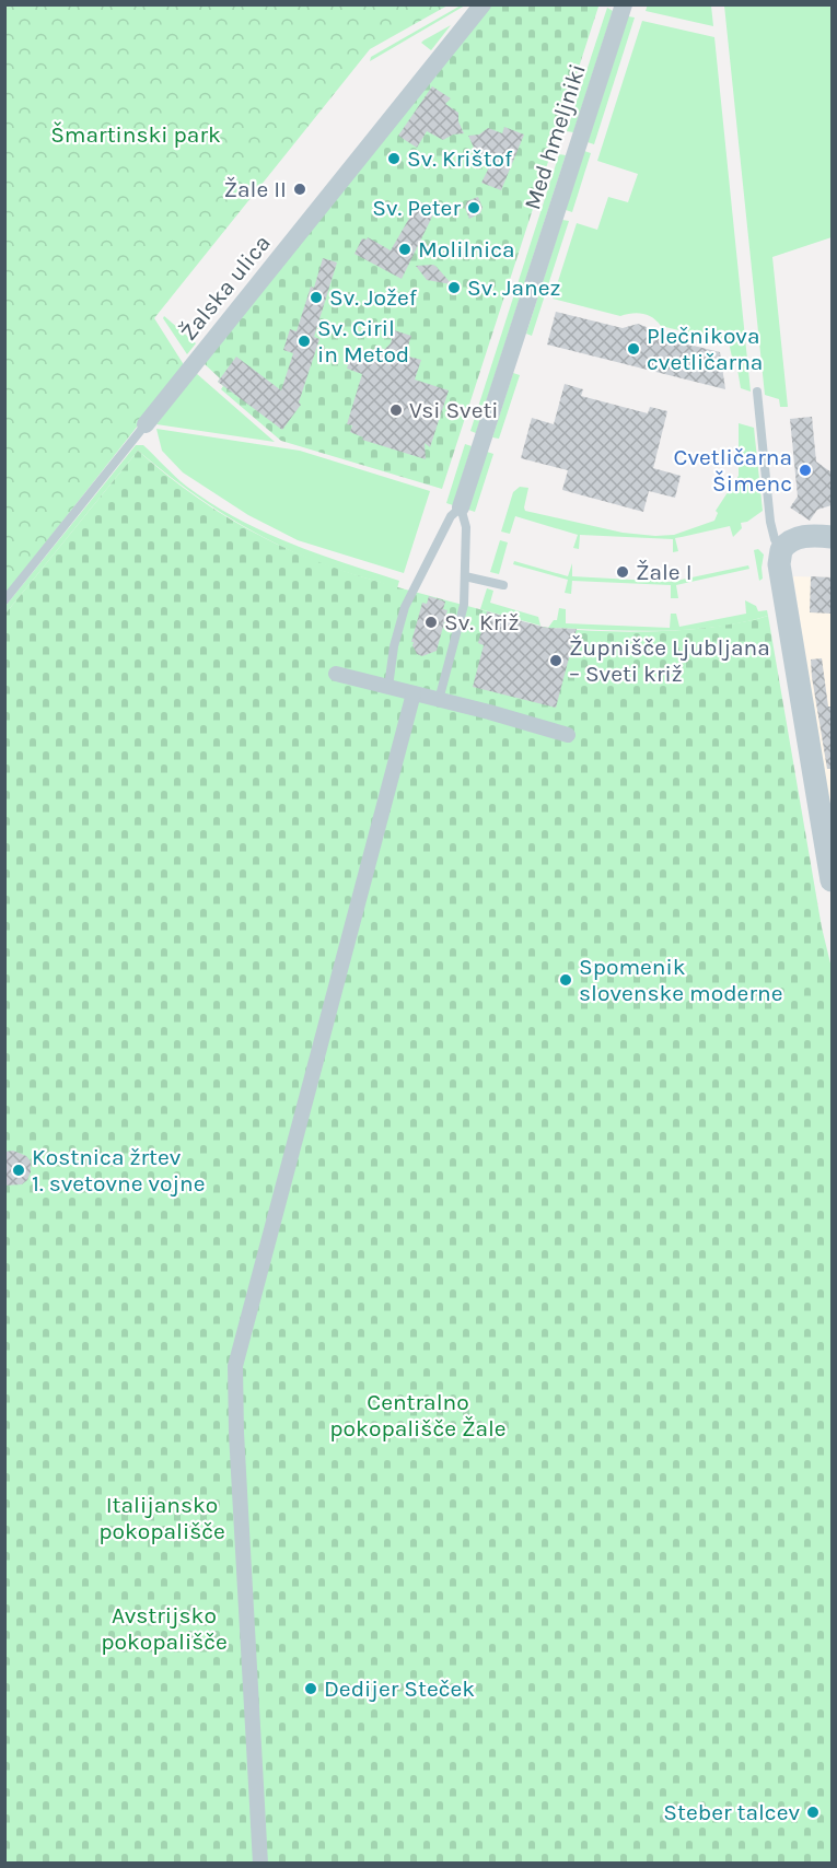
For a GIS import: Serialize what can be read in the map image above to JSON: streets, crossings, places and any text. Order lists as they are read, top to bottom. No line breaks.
{"streets":{"street":["Med hmeljniki","Žalska ulica"]},"parks":["Šmartinski park","Centralno pokopališče Žale","Italijansko pokopališče","Avstrijsko pokopališče"],"places":["Sv. Krištof","Žale II","Sv. Peter","Molilnica","Sv. Janez","Sv. Jožef","Sv. Ciril in Metod","Plečnikova cvetličarna","Vsi Sveti","Cvetličarna Šimenc","Žale I","Sv. Križ","Župnišče Ljubljana – Sveti križ","Spomenik slovenske moderne","Kostnica žrtev 1. svetovne vojne","Dedijer Steček","Steber talcev"]}
